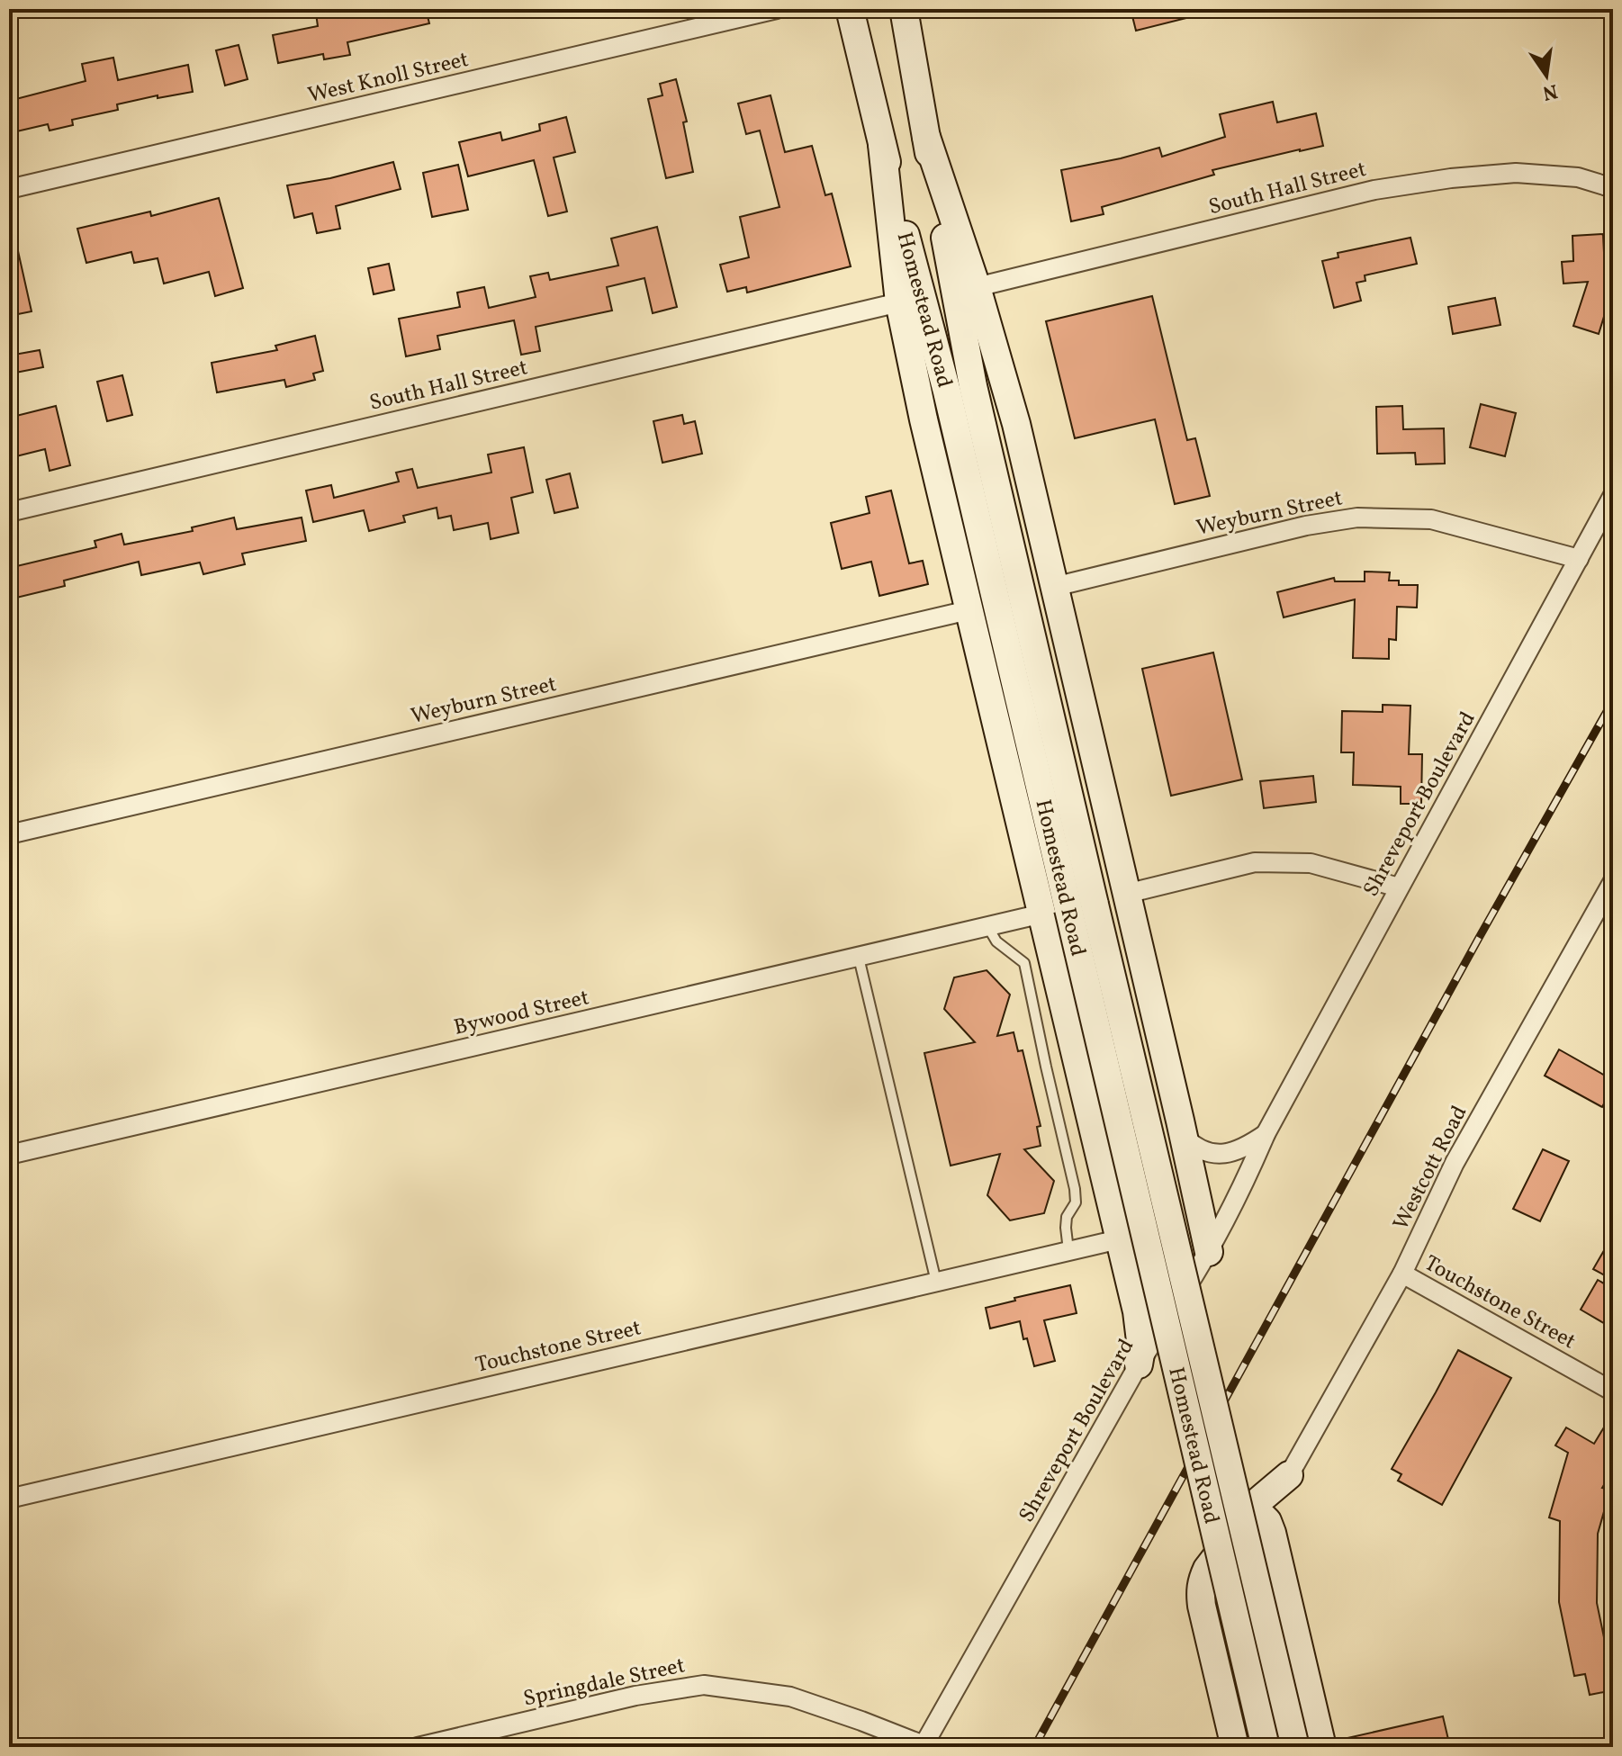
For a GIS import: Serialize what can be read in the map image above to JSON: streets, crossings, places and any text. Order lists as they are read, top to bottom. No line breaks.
{"streets":{"main road":["Homestead Road"],"street":["West Knoll Street","South Hall Street","Weyburn Street","Shreveport Boulevard","Bywood Street","Westcott Road","Touchstone Street","Springdale Street"]},"crossings":[["Homestead Road","Bywood Street"],["Weyburn Street","Shreveport Boulevard"],["Shreveport Boulevard","Springdale Street"],["Westcott Road","Touchstone Street"]],"north":"bottom"}
